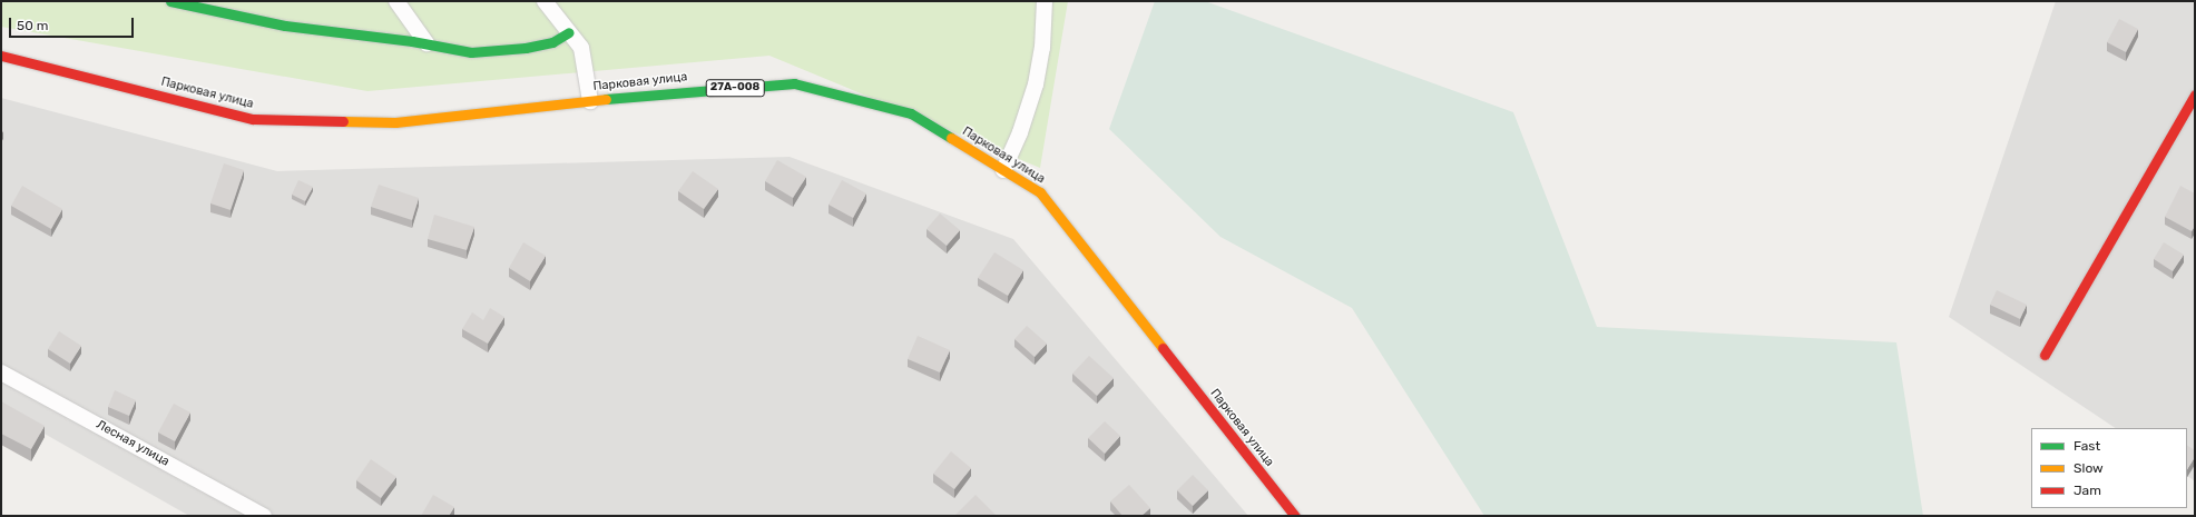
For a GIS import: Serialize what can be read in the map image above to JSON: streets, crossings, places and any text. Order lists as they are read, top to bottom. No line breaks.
{"streets":{"main road":["Парковая улица","27А-008"],"street":["Лесная улица"]},"legend":["Fast","Slow","Jam"],"scale_bar":"50 m"}
